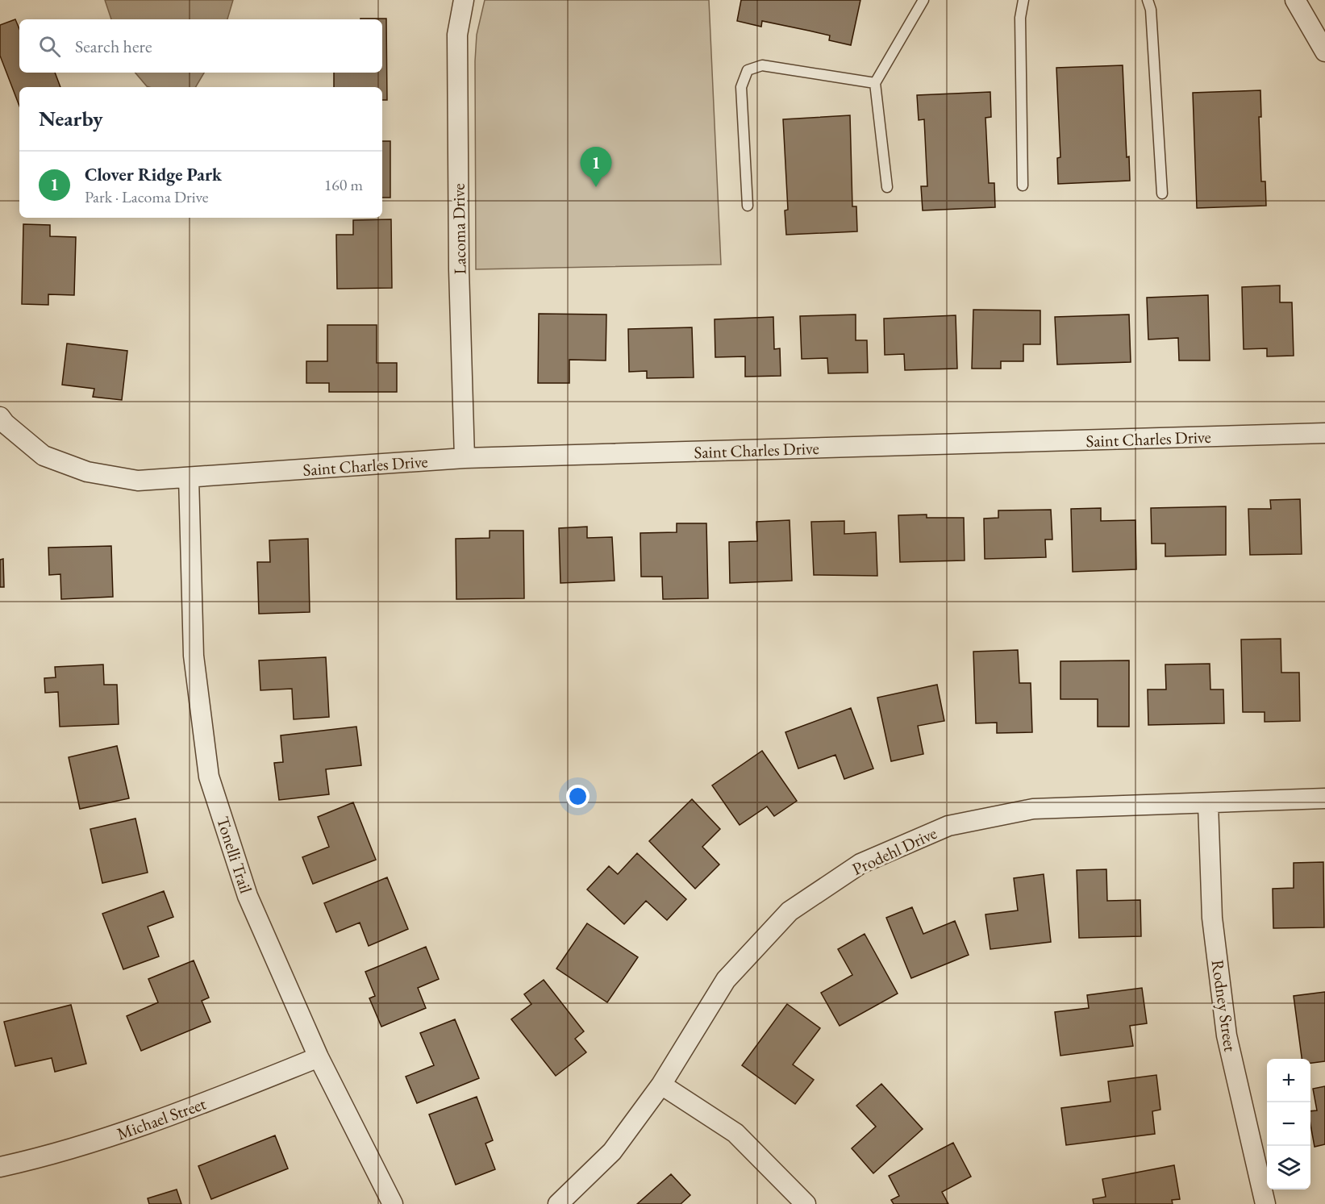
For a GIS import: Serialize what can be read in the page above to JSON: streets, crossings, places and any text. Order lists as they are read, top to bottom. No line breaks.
{"streets":{"street":["Lacoma Drive","Saint Charles Drive","Prodehl Drive","Tonelli Trail","Rodney Street","Michael Street"]},"crossings":[["Lacoma Drive","Saint Charles Drive"],["Saint Charles Drive","Tonelli Trail"],["Prodehl Drive","Rodney Street"],["Tonelli Trail","Michael Street"]],"page":{"search":"Search here","heading":"Nearby","pins":"1","list":[{"mark":"1","name":"Clover Ridge Park","note":"Park · Lacoma Drive","value":"160 m"}],"map_buttons":["+","−"]}}
